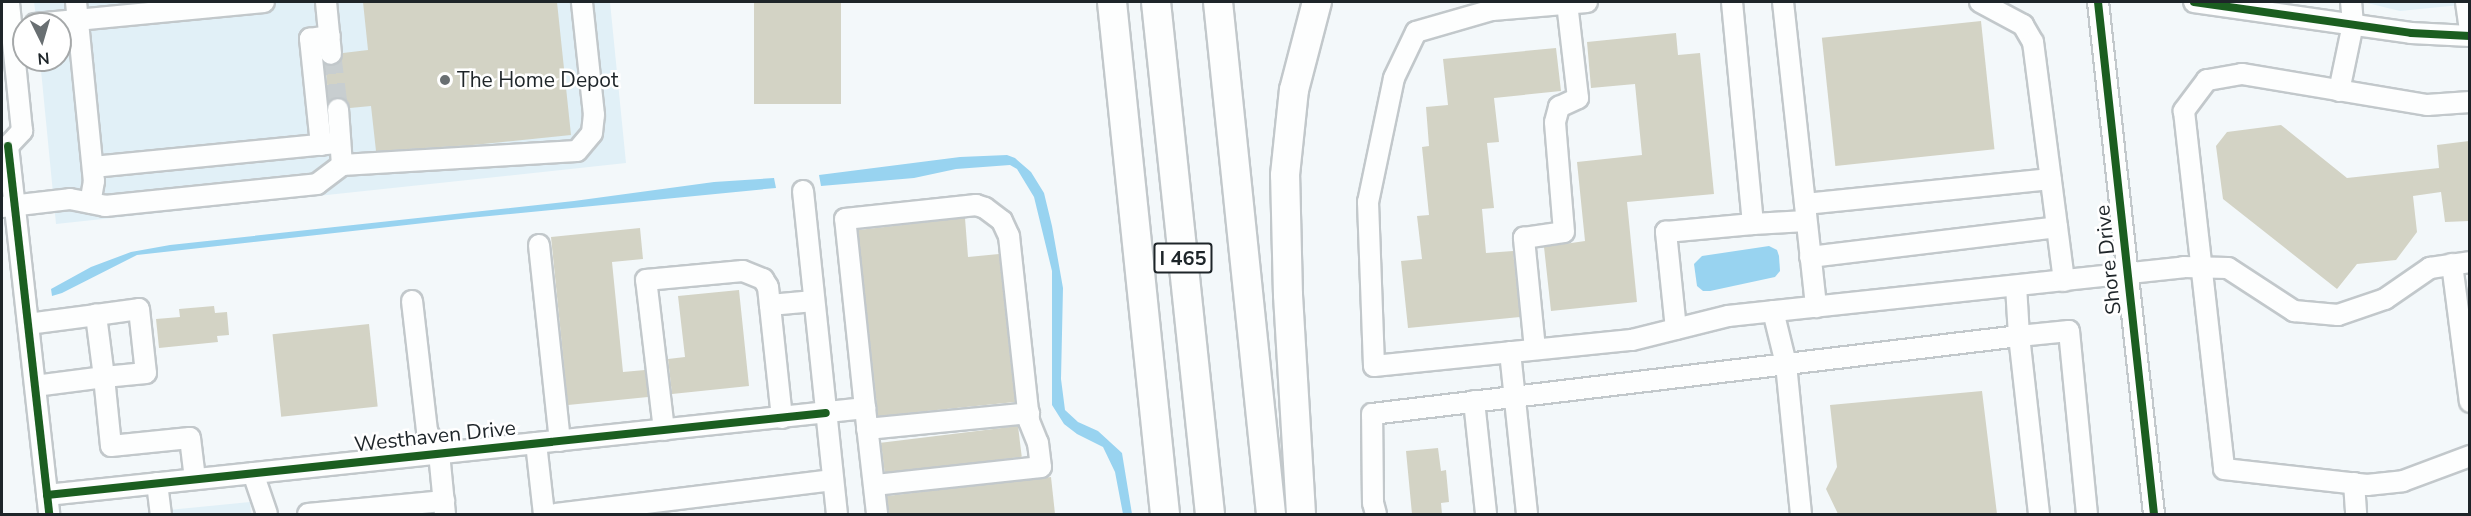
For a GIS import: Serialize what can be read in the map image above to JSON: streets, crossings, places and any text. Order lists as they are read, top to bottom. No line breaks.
{"streets":{"highway":["I 465"],"street":["Shore Drive","Westhaven Drive"]},"places":["The Home Depot"],"north":"bottom"}
